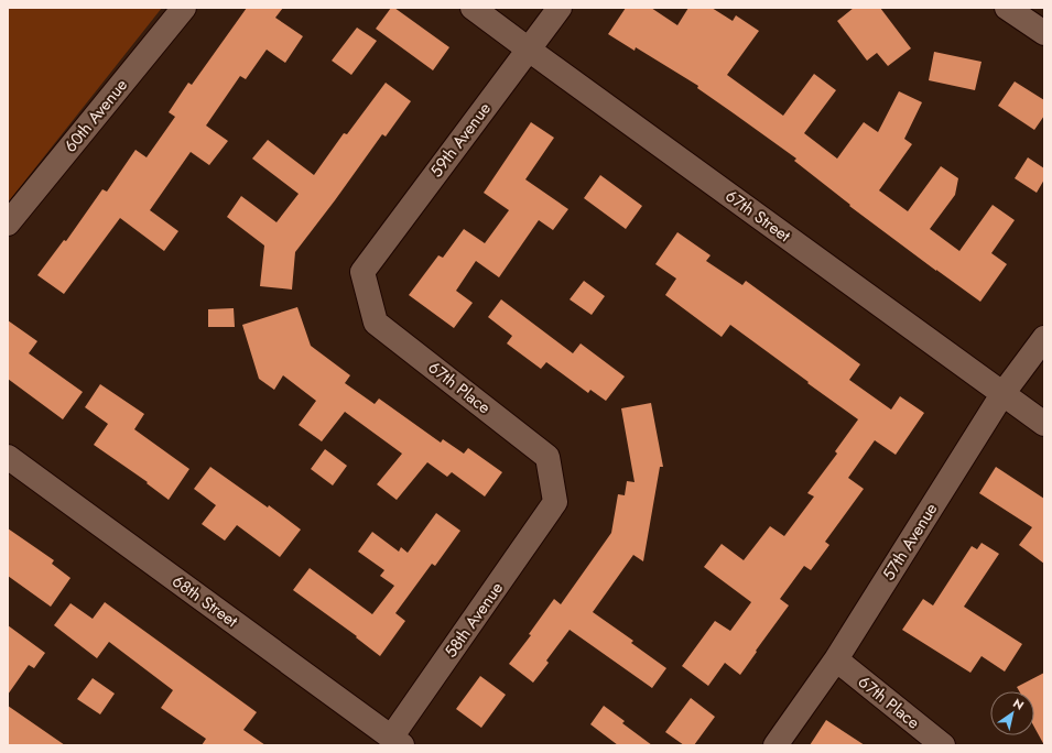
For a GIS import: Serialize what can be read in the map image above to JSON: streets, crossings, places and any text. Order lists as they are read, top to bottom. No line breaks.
{"streets":{"street":["60th Avenue","59th Avenue","67th Street","67th Place","57th Avenue","68th Street","58th Avenue"]},"crossings":[["59th Avenue","67th Street"],["59th Avenue","67th Place"],["67th Street","57th Avenue"],["67th Place","57th Avenue"],["67th Place","58th Avenue"],["68th Street","58th Avenue"]],"north":"top right"}
